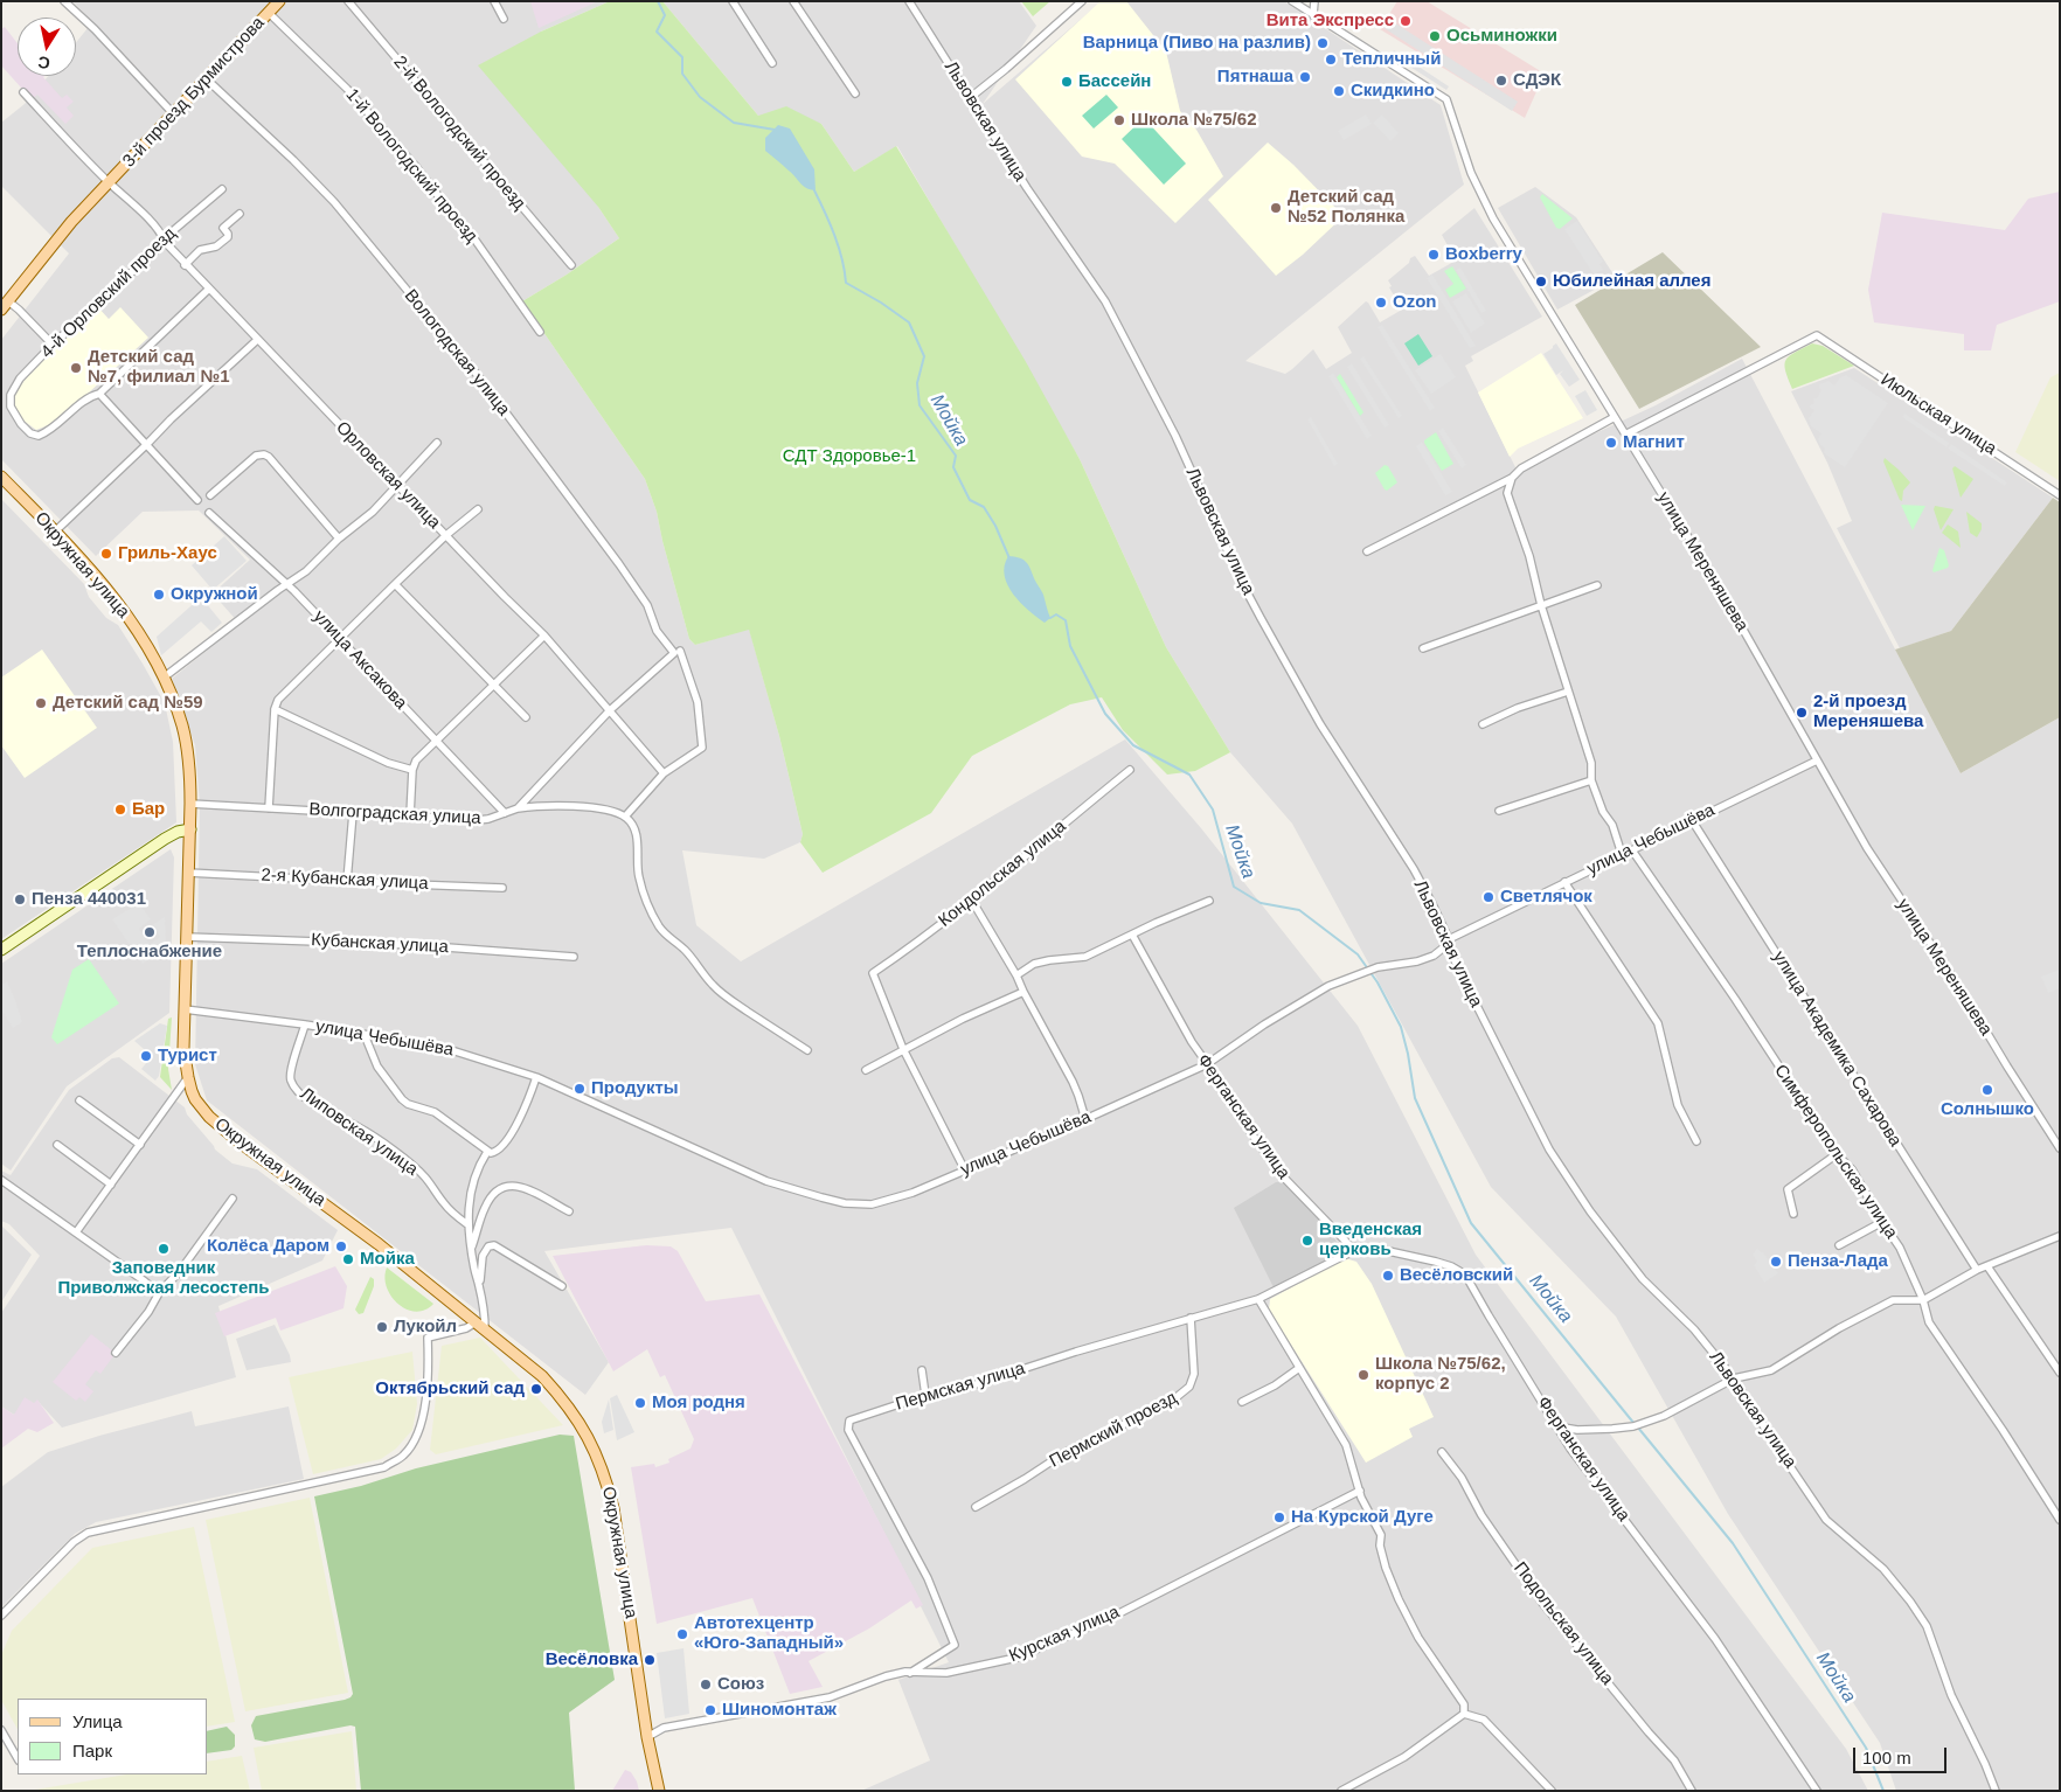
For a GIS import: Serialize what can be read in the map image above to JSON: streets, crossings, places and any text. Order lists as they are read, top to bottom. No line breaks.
{"streets":{"main road":["3-й проезд Бурмистрова","Окружная улица"],"street":["Львовская улица","2-й Вологодский проезд","1-й Вологодский проезд","4-й Орловский проезд","Вологодская улица","Июльская улица","Орловская улица","улица Мереняшева","улица Аксакова","Волгоградская улица","улица Чебышёва","Кондольская улица","2-я Кубанская улица","Кубанская улица","улица Академика Сахарова","Ферганская улица","Липовская улица","Симферопольская улица","Пермская улица","Пермский проезд","Подольская улица","Курская улица"]},"crossings":[["3-й проезд Бурмистрова","1-й Вологодский проезд"],["3-й проезд Бурмистрова","Вологодская улица"],["3-й проезд Бурмистрова","Орловская улица"],["Львовская улица","улица Чебышёва"],["4-й Орловский проезд","Орловская улица"],["Вологодская улица","Орловская улица"],["Вологодская улица","Волгоградская улица"],["Июльская улица","улица Мереняшева"],["Орловская улица","Волгоградская улица"],["улица Мереняшева","улица Чебышёва"],["Окружная улица","Волгоградская улица"],["Окружная улица","улица Чебышёва"],["Окружная улица","2-я Кубанская улица"],["Окружная улица","Кубанская улица"],["Окружная улица","Курская улица"],["улица Аксакова","Волгоградская улица"],["улица Чебышёва","улица Академика Сахарова"],["улица Чебышёва","Ферганская улица"],["улица Чебышёва","Липовская улица"],["улица Чебышёва","Симферопольская улица"],["Ферганская улица","Пермская улица"],["Пермская улица","Пермский проезд"],["Пермская улица","Курская улица"]],"water":["Мойка"],"parks":["СДТ Здоровье-1"],"places":["Вита Экспресс","Осьминожки","Варница (Пиво на разлив)","Тепличный","Пятнаша","СДЭК","Бассейн","Скидкино","Школа №75/62","Детский сад №52 Полянка","Boxberry","Юбилейная аллея","Ozon","Детский сад №7, филиал №1","Магнит","Гриль-Хаус","Окружной","Детский сад №59","2-й проезд Мереняшева","Бар","Светлячок","Пенза 440031","Теплоснабжение","Турист","Продукты","Солнышко","Введенская церковь","Колёса Даром","Заповедник Приволжская лесостепь","Мойка","Пенза-Лада","Весёловский","Лукойл","Школа №75/62, корпус 2","Октябрьский сад","Моя родня","На Курской Дуге","Автотехцентр «Юго-Западный»","Весёловка","Союз","Шиномонтаж"],"legend":["Улица","Парк"],"scale_bar":"100 m","north":"bottom"}
